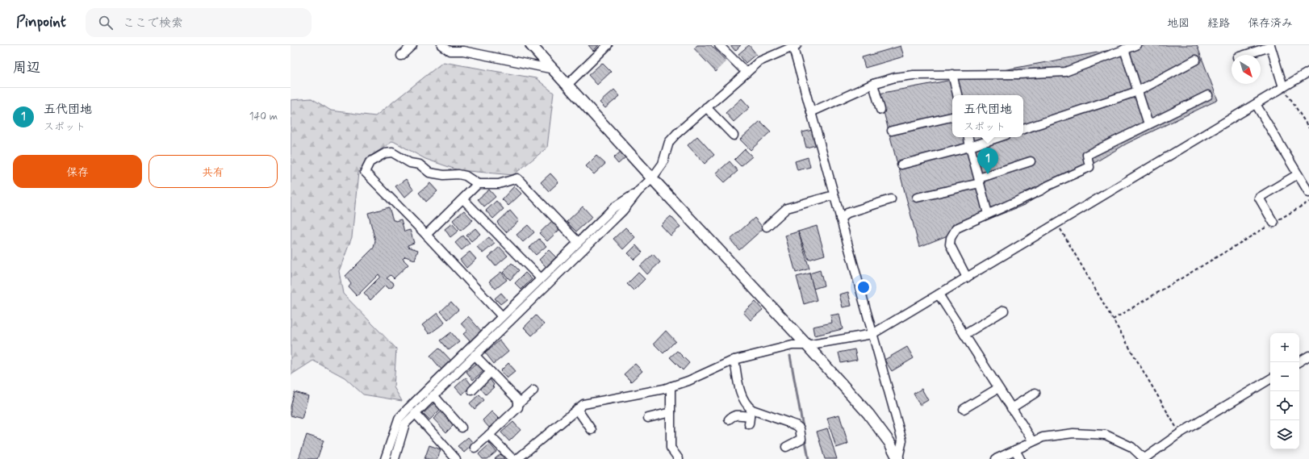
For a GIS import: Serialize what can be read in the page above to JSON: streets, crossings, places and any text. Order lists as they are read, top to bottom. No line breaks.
{"north":"bottom right","page":{"header":"Pinpoint","search":"ここで検索","nav":["地図","経路","保存済み"],"heading":"周辺","list":[{"mark":"1","name":"五代団地","note":"スポット","value":"140 m"}],"popup":["五代団地","スポット"],"buttons":["保存","共有"],"pins":"1","map_buttons":["+","−"]}}
